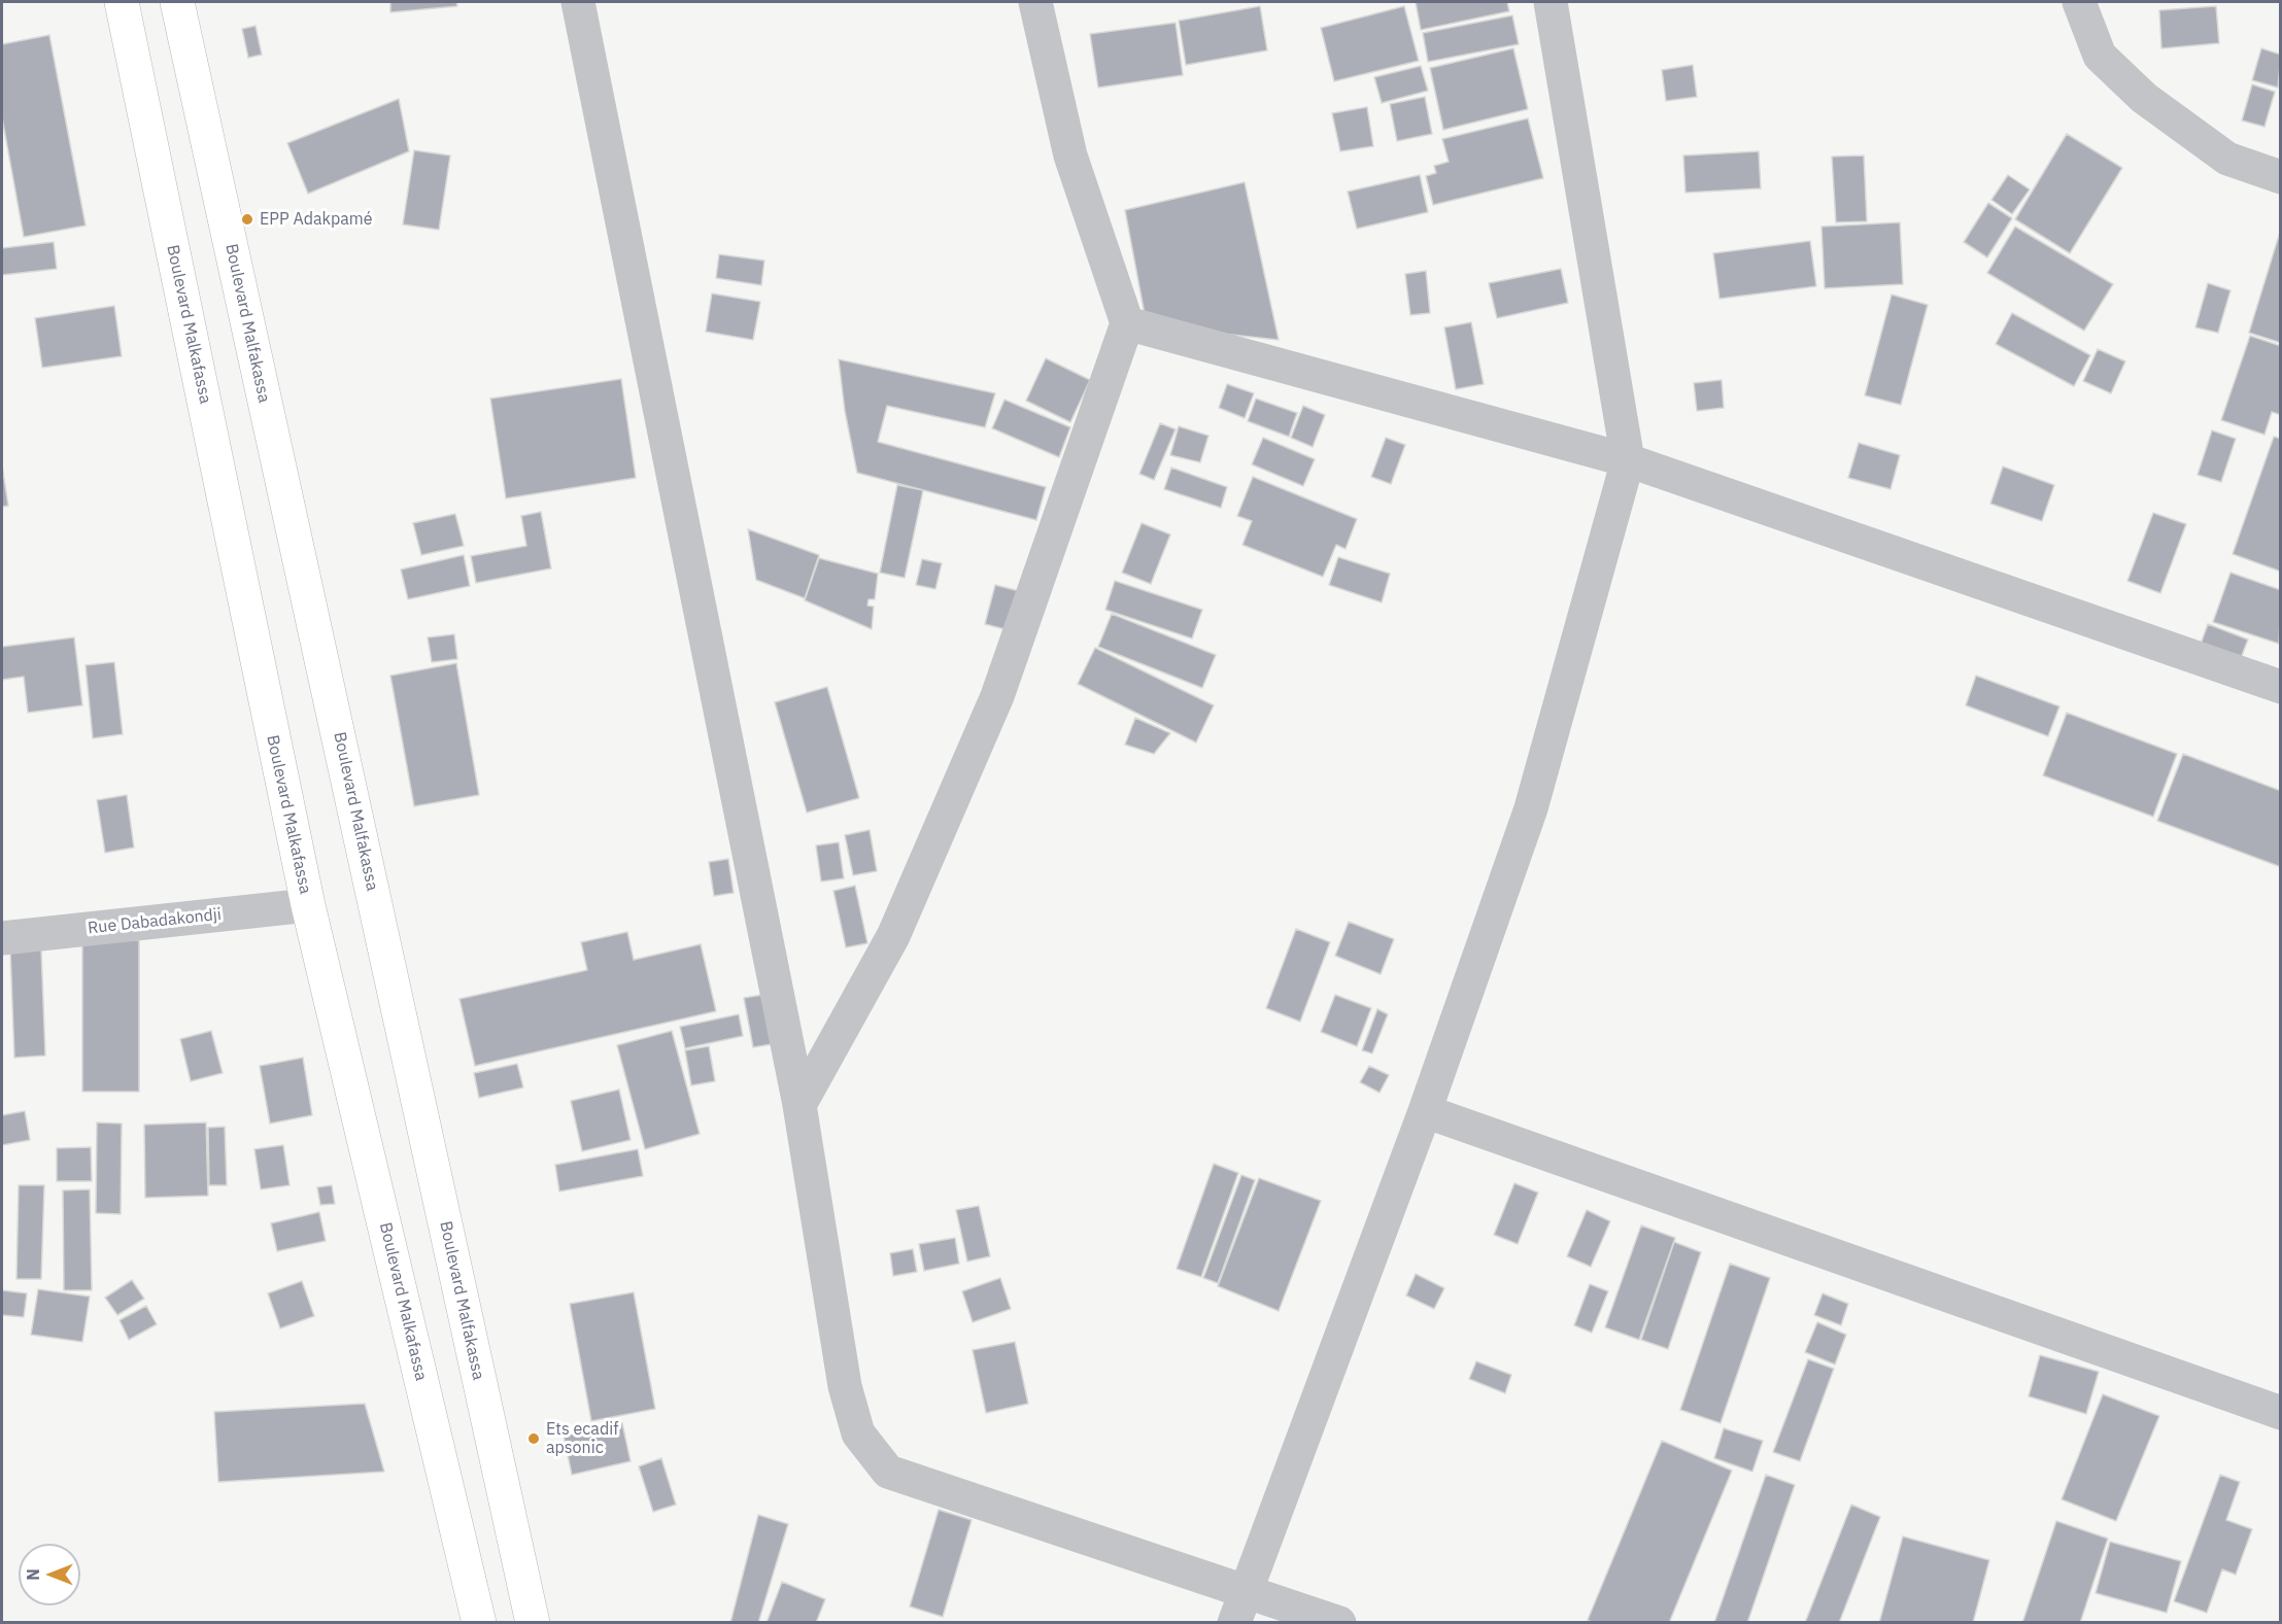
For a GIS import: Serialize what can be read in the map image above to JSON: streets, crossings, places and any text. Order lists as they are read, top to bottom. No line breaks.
{"streets":{"main road":["Boulevard Malfakassa","Boulevard Malkafassa"],"street":["Rue Dabadakondji"]},"crossings":[["Boulevard Malkafassa","Rue Dabadakondji"]],"places":["EPP Adakpamé","Ets ecadif apsonic"],"north":"left"}
